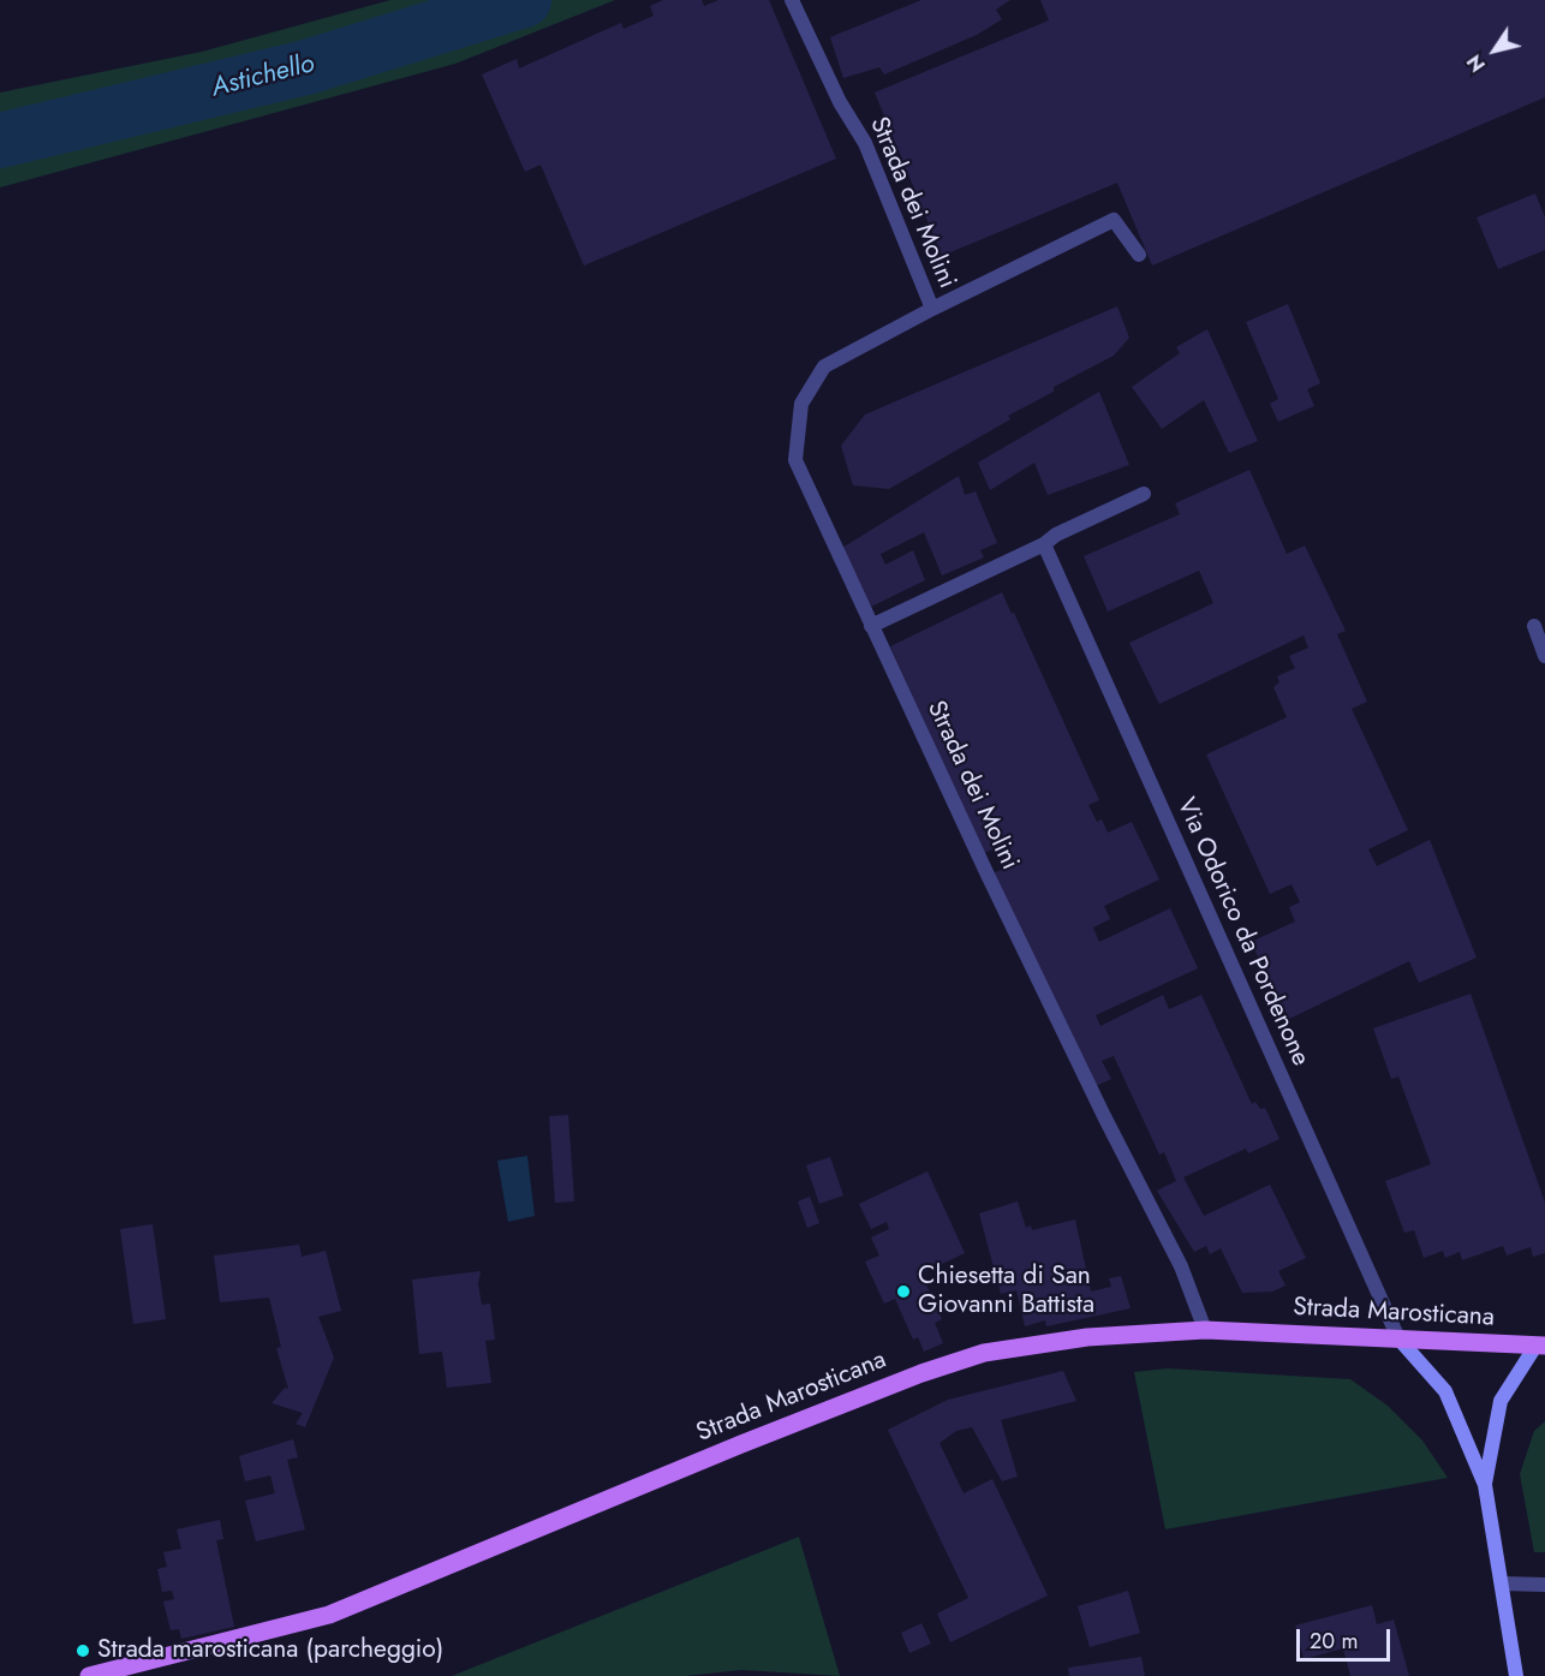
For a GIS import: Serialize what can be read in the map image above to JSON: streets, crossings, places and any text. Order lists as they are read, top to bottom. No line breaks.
{"streets":{"main road":["Strada Marosticana"],"street":["Strada dei Molini","Via Odorico da Pordenone"]},"crossings":[["Strada dei Molini","Strada Marosticana"],["Via Odorico da Pordenone","Strada Marosticana"]],"water":["Astichello"],"places":["Chiesetta di San Giovanni Battista","Strada marosticana (parcheggio)"],"scale_bar":"20 m","north":"bottom left"}
